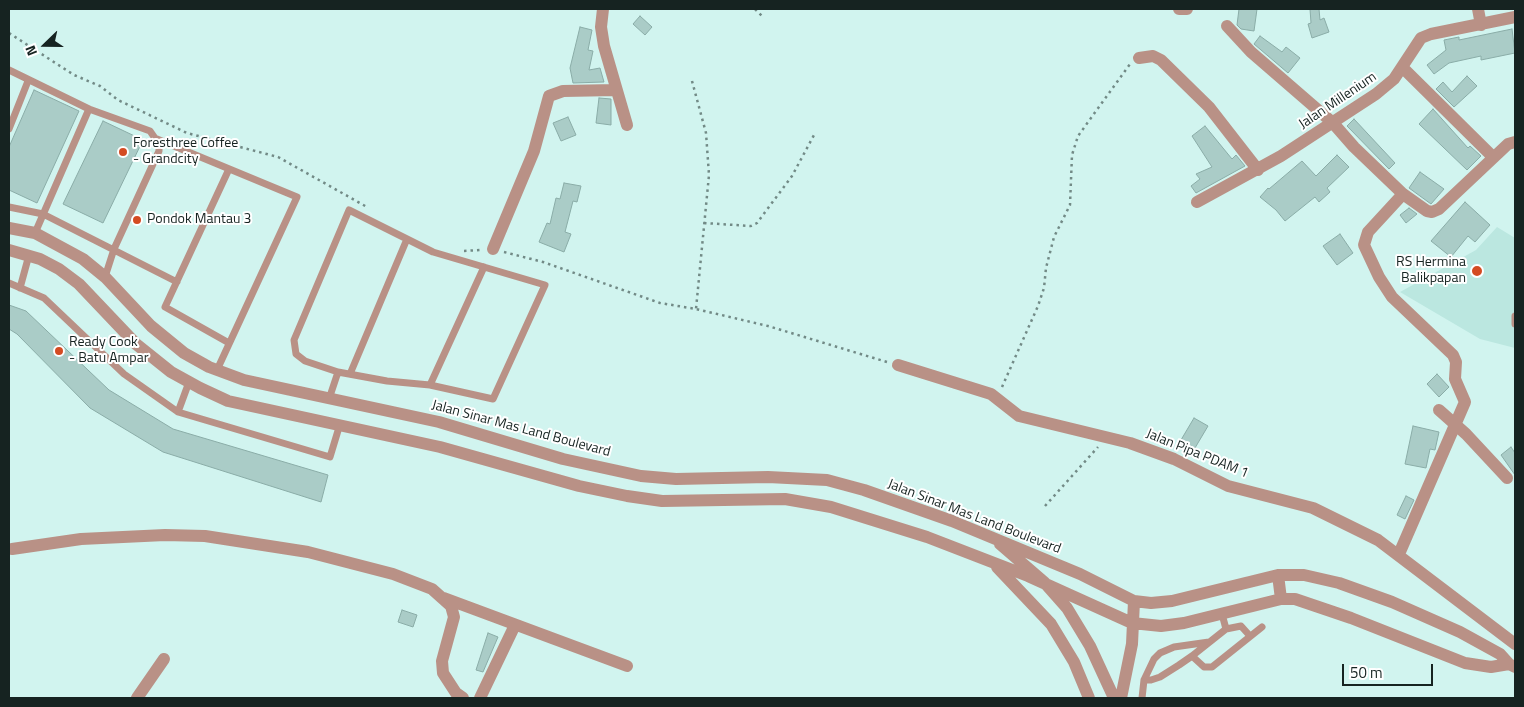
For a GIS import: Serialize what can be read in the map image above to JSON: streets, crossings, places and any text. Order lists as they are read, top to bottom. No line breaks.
{"streets":{"street":["Jalan Millenium","Jalan Sinar Mas Land Boulevard","Jalan Pipa PDAM 1"]},"places":["Foresthree Coffee - Grandcity","Pondok Mantau 3","RS Hermina Balikpapan","Ready Cook - Batu Ampar"],"scale_bar":"50 m","north":"left"}
